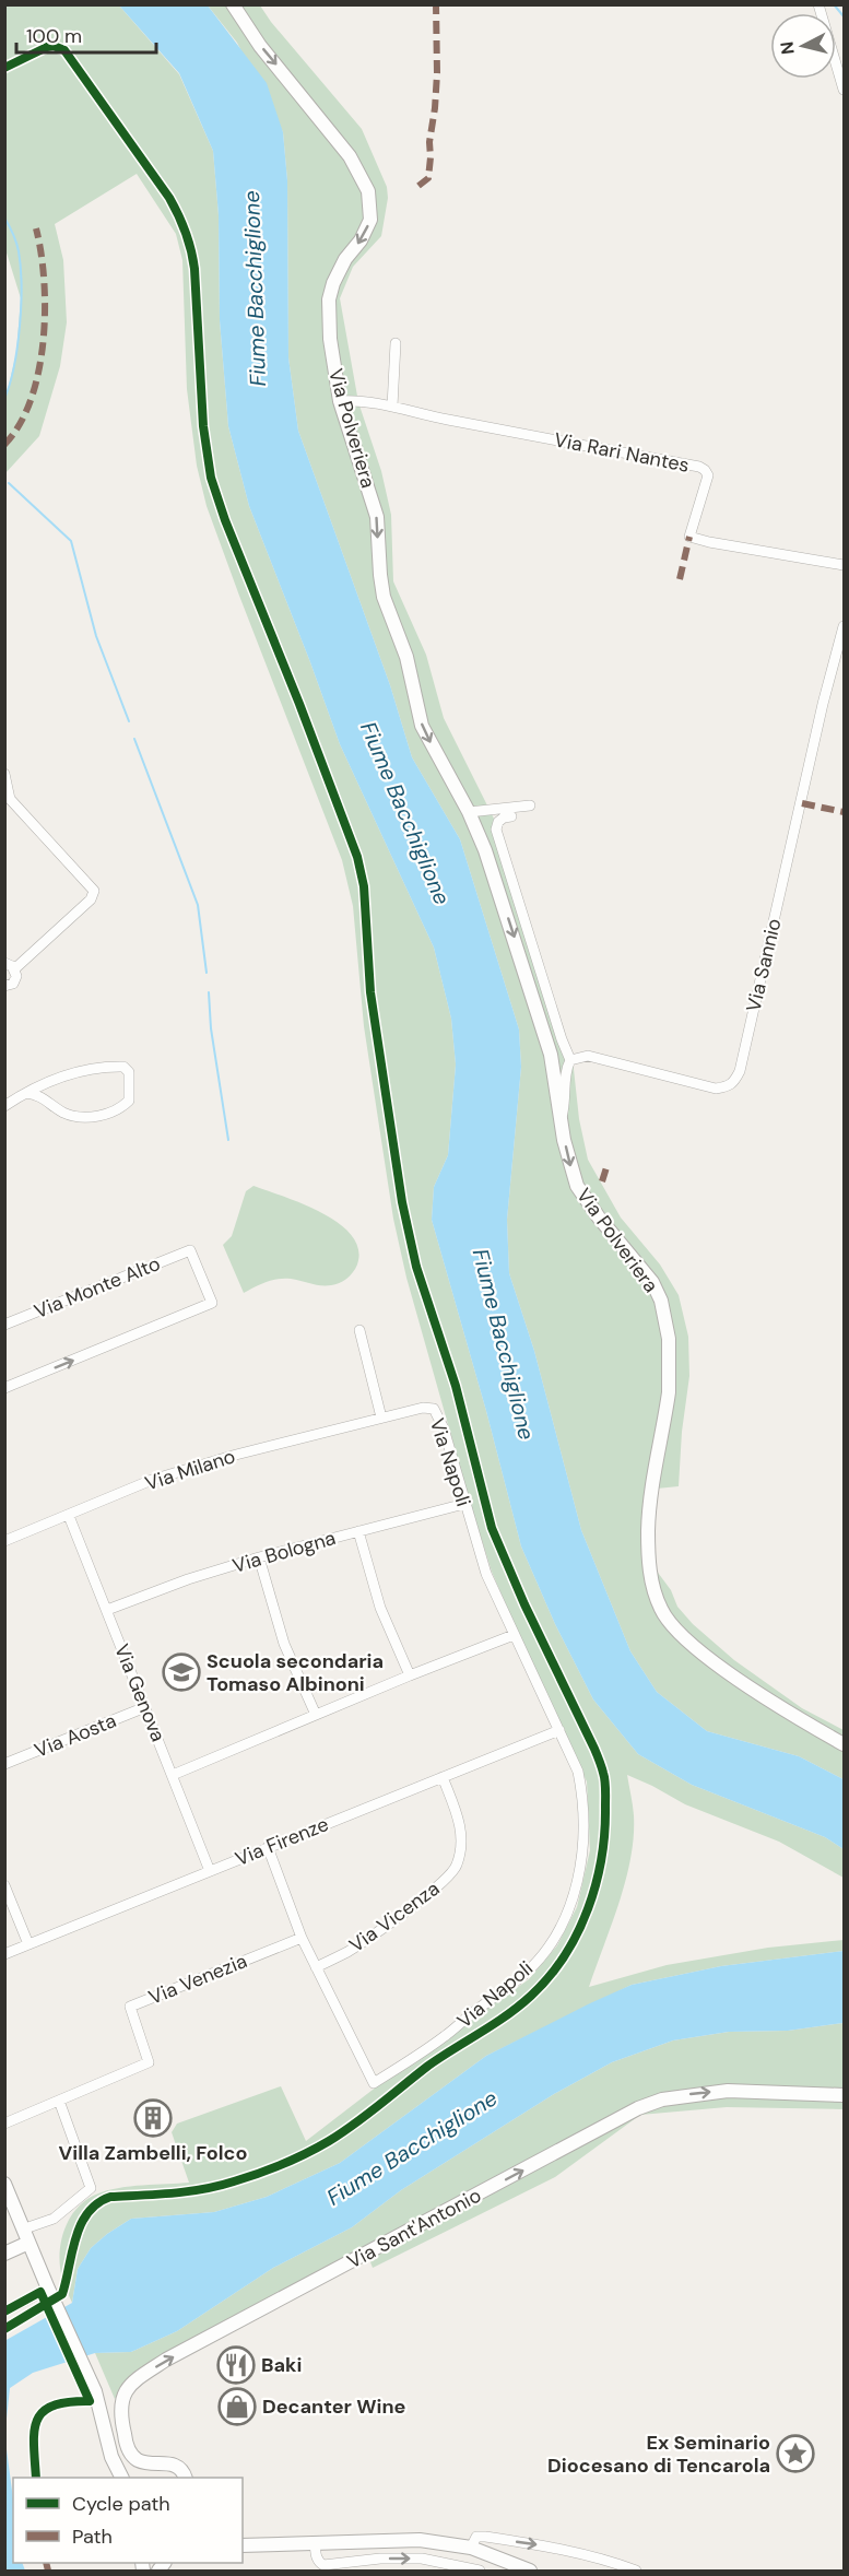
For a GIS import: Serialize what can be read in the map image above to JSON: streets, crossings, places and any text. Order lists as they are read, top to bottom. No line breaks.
{"streets":{"street":["Via Polveriera","Via Rari Nantes","Via Sannio","Via Monte Alto","Via Napoli","Via Milano","Via Bologna","Via Genova","Via Aosta","Via Firenze","Via Vicenza","Via Venezia","Via Sant'Antonio"]},"crossings":[["Via Polveriera","Via Rari Nantes"],["Via Napoli","Via Milano"],["Via Napoli","Via Bologna"],["Via Napoli","Via Firenze"],["Via Napoli","Via Vicenza"],["Via Napoli","Via Venezia"],["Via Milano","Via Genova"],["Via Bologna","Via Genova"],["Via Genova","Via Aosta"],["Via Genova","Via Firenze"],["Via Firenze","Via Vicenza"]],"one_way":["Via Polveriera","Via Sant'Antonio"],"water":["Fiume Bacchiglione"],"places":{"school or university":["Scuola secondaria Tomaso Albinoni"],"building":["Villa Zambelli, Folco"],"restaurant":["Baki"],"shop":["Decanter Wine"],"place":["Ex Seminario Diocesano di Tencarola"]},"legend":["Cycle path","Path"],"scale_bar":"100 m","north":"left"}
